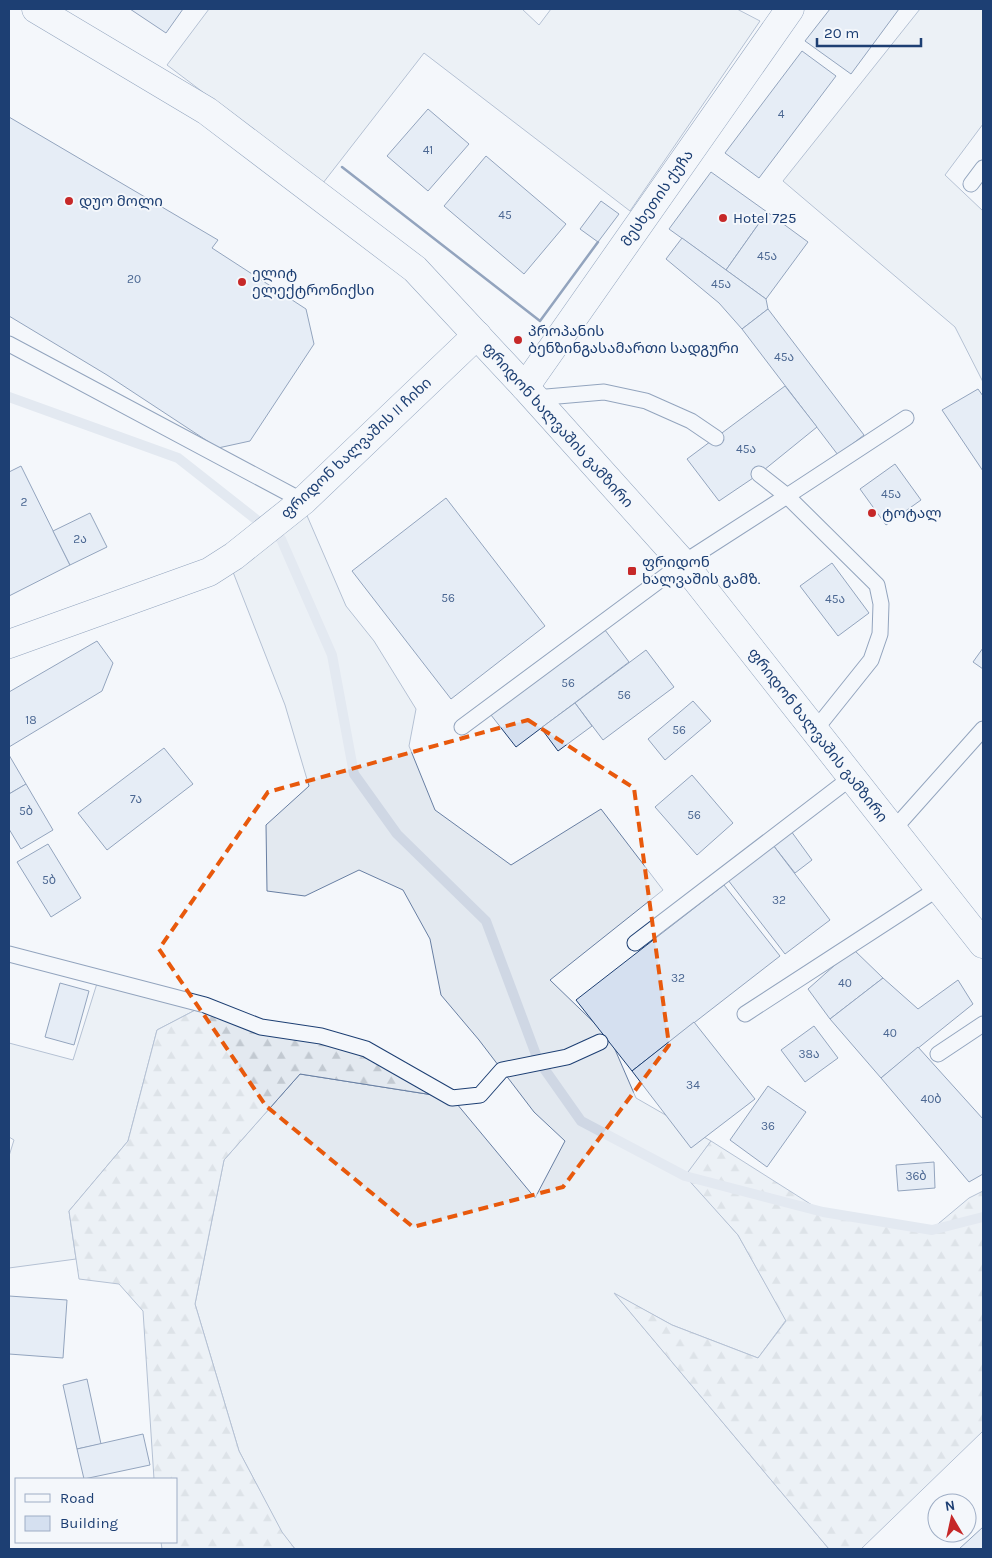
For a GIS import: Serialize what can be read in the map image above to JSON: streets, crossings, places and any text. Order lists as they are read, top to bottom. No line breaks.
{"streets":{"main road":["მესხეთის ქუჩა","ფრიდონ ხალვაშის გამზირი","ფრიდონ ხალვაშის II ჩიხი"]},"crossings":[["მესხეთის ქუჩა","ფრიდონ ხალვაშის გამზირი"],["ფრიდონ ხალვაშის გამზირი","ფრიდონ ხალვაშის II ჩიხი"]],"places":{"other":["დუო მოლი","Hotel 725","ელიტ ელექტრონიქსი","პროპანის ბენზინგასამართი სადგური","ტოტალ"],"transit":["ფრიდონ ხალვაშის გამზ."]},"house_numbers":["4","41","45","45ა","20","45ა","45ა","45ა","45ა","2","2ა","56","45ა","56","56","18","56","7ა","5ბ","56","5ბ","32","32","40","40","38ა","34","40ბ","36","36ბ"],"legend":["Road","Building"],"scale_bar":"20 m","north":"top"}
